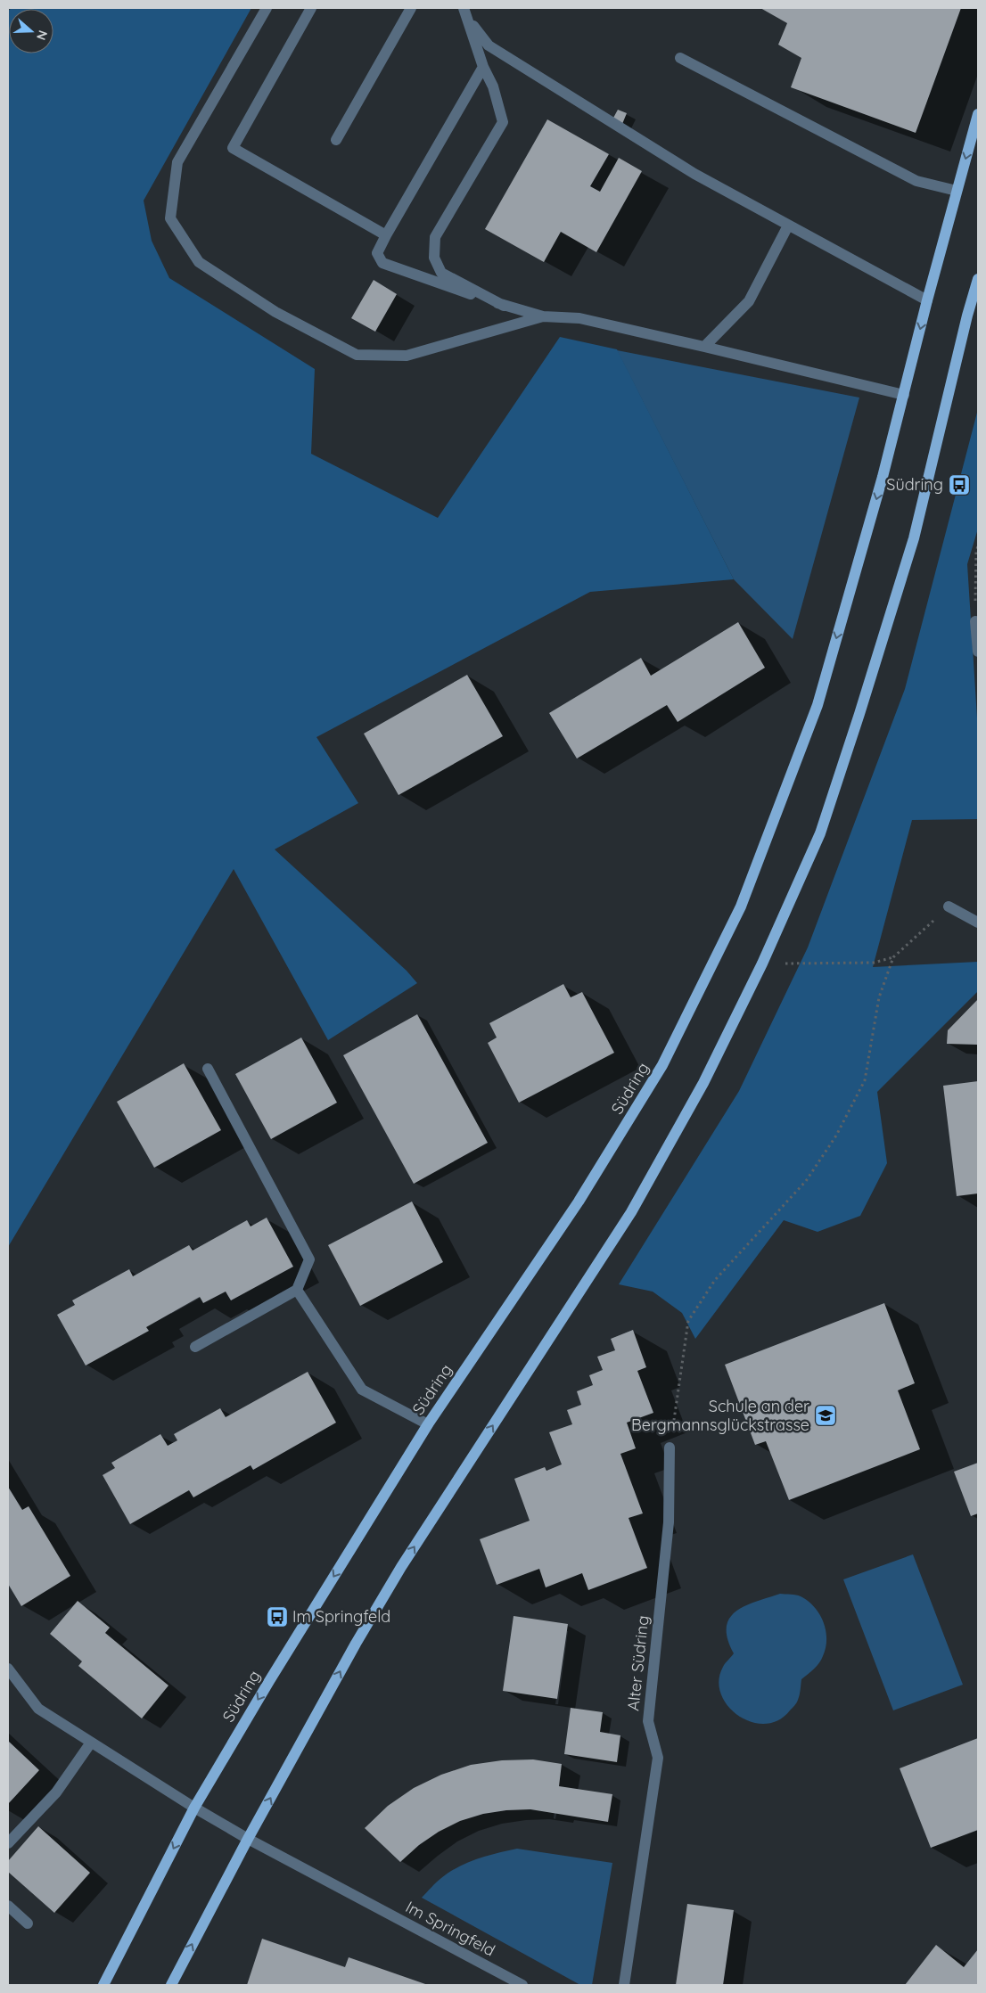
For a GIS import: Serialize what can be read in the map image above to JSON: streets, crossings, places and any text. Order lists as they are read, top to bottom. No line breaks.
{"streets":{"main road":["Südring"],"street":["Alter Südring","Im Springfeld"]},"crossings":[["Südring","Im Springfeld"]],"places":{"bus stop":["Südring","Im Springfeld"],"school or university":["Schule an der Bergmannsglückstrasse"]},"north":"right"}
